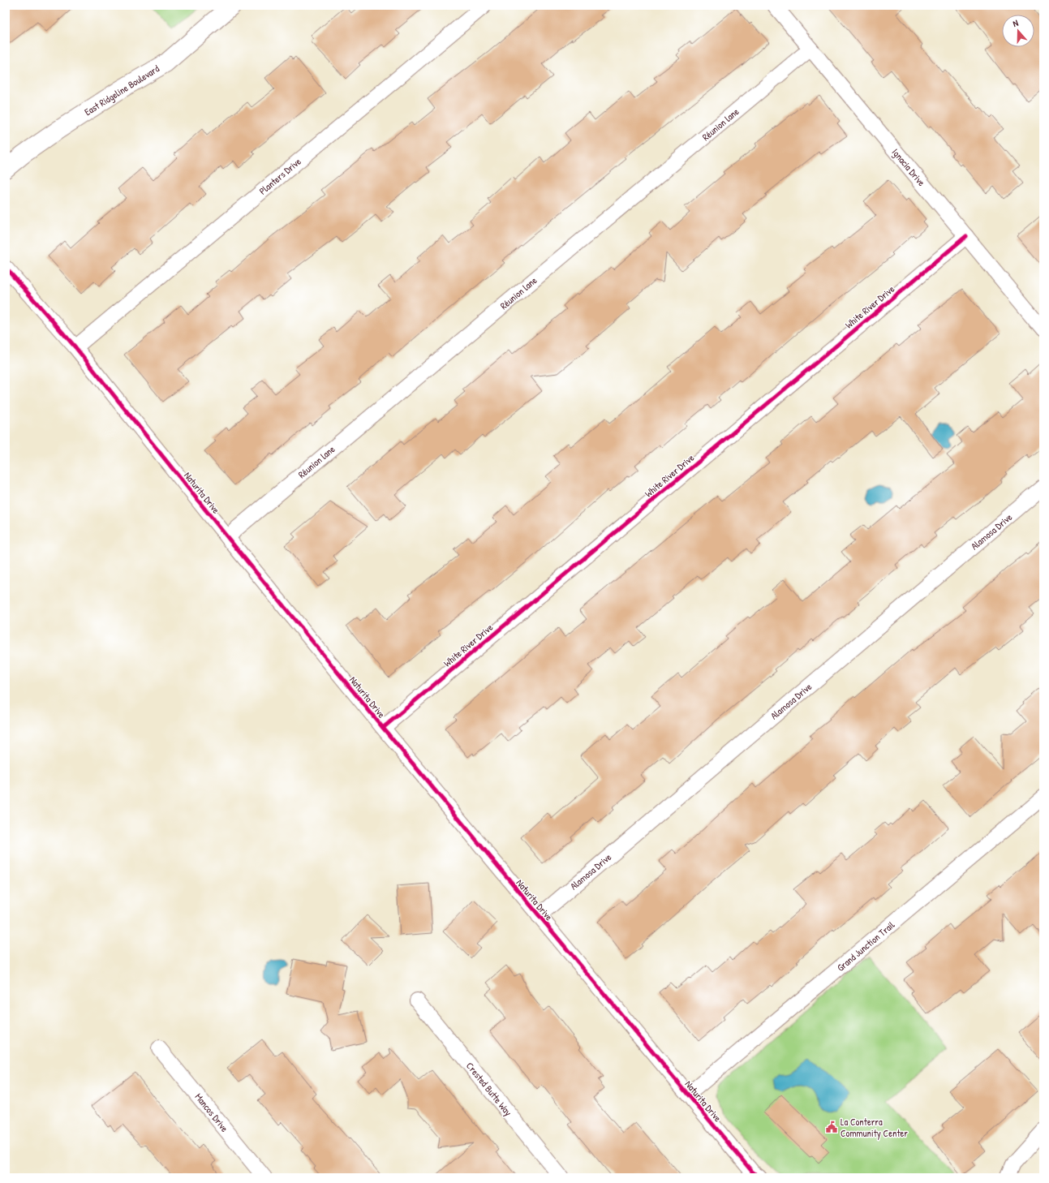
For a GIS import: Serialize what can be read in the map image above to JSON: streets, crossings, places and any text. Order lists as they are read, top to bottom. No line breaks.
{"streets":{"street":["East Ridgeline Boulevard","Réunion lane","Ignacia Drive","Planters Drive","White River Drive","Naturita Drive","Alamosa Drive","Grand Junction Trail","Crested Butte Way","Mancos Drive"]},"crossings":[["Réunion lane","Ignacia Drive"],["Réunion lane","Naturita Drive"],["Ignacia Drive","White River Drive"],["Planters Drive","Naturita Drive"],["White River Drive","Naturita Drive"],["Naturita Drive","Alamosa Drive"],["Naturita Drive","Grand Junction Trail"]],"places":{"public building":["La Conterra Community Center"]},"north":"top"}
